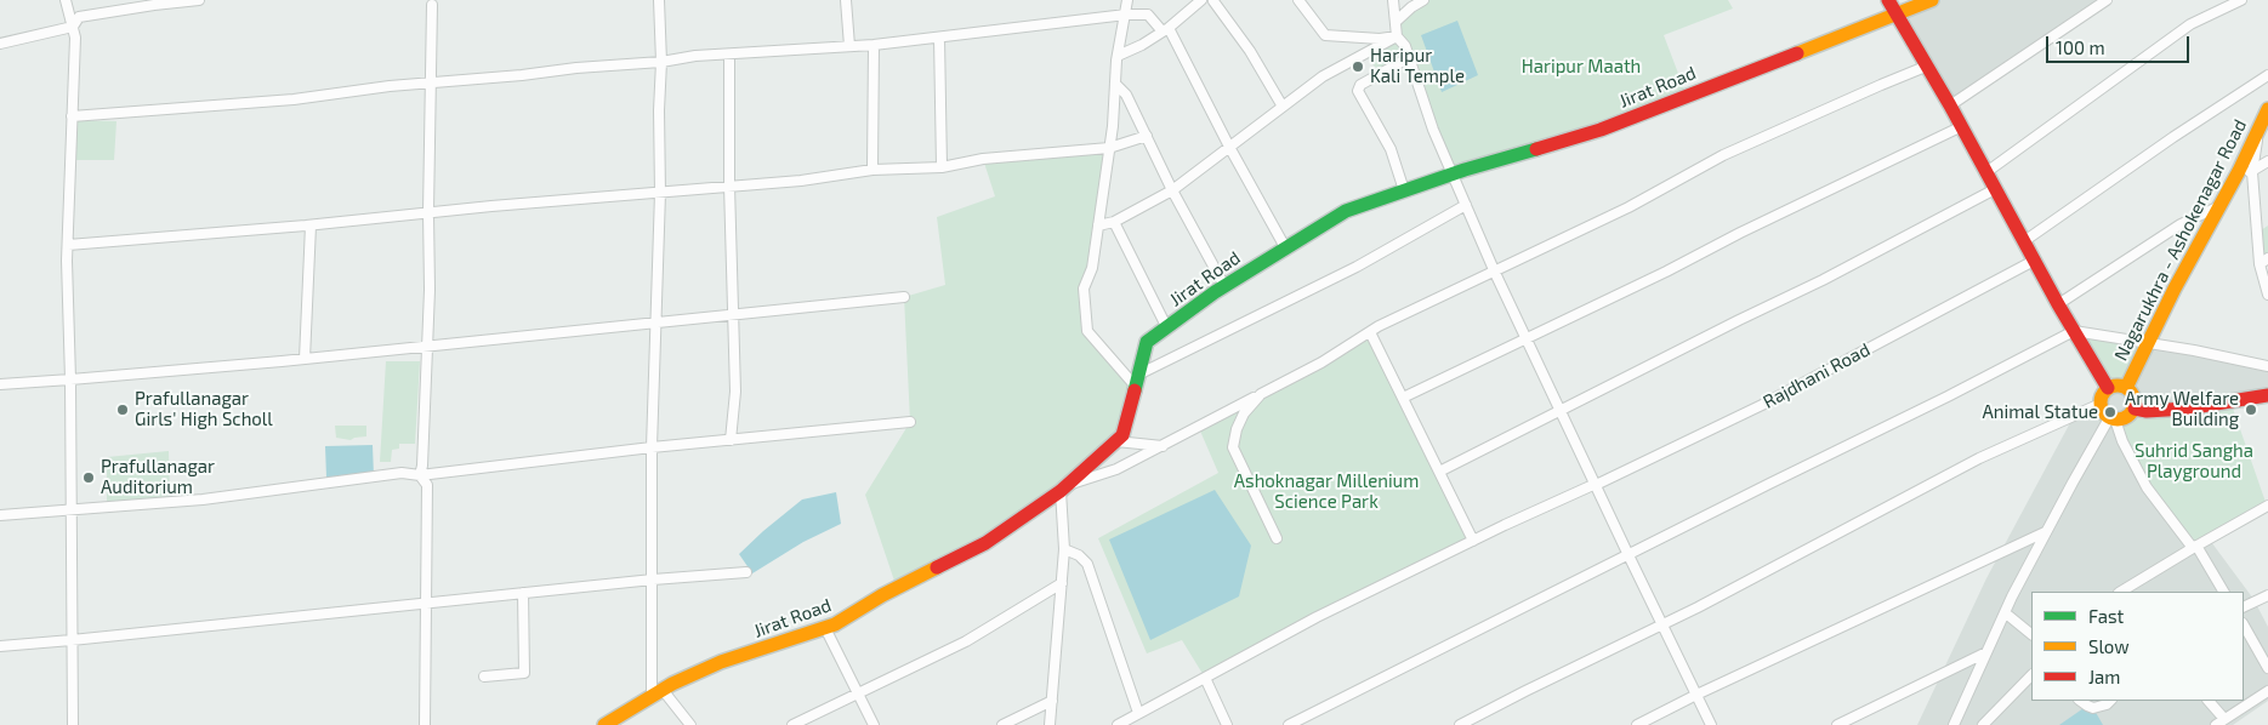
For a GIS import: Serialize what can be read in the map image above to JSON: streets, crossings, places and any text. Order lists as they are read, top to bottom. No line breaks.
{"streets":{"main road":["Jirat Road","Nagarukhra - Ashokenagar Road"],"street":["Rajdhani Road"]},"parks":["Haripur Maath","Suhrid Sangha Playground","Ashoknagar Millenium Science Park"],"places":["Haripur Kali Temple","Prafullanagar Girls' High Scholl","Army Welfare Building","Animal Statue","Prafullanagar Auditorium"],"legend":["Fast","Slow","Jam"],"scale_bar":"100 m"}
